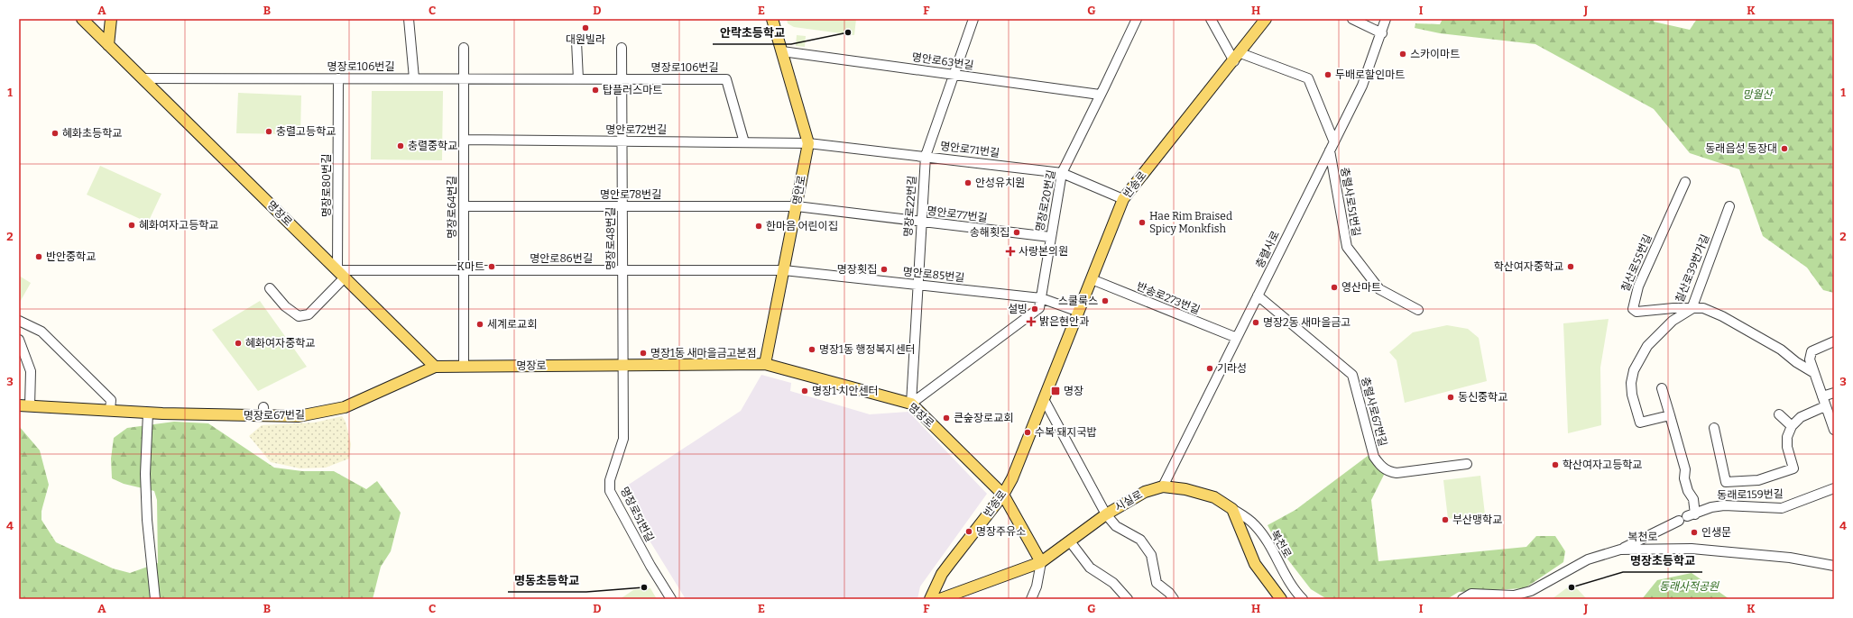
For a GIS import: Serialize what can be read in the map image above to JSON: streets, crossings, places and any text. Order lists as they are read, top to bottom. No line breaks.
{"streets":{"main road":["반송로","명안로","명장로","명장로67번길","시실로"],"street":["명안로63번길","명장로106번길","명안로72번길","명안로71번길","명장로80번길","명안로78번길","명장로20번길","충렬사로51번길","명장로22번길","명장로64번길","명안로77번길","명장로48번길","충렬사로","명안로86번길","칠산로55번길","칠산로39번가길","명안로85번길","반송로273번길","충렬사로67번길","동래로159번길","명장로51번길","복천로"]},"crossings":[["명안로63번길","명안로"],["명안로63번길","명장로20번길"],["명안로63번길","명장로22번길"],["명장로106번길","명안로72번길"],["명장로106번길","명장로80번길"],["명장로106번길","명장로64번길"],["명장로106번길","명장로"],["명장로106번길","명장로48번길"],["명안로72번길","명안로71번길"],["명안로72번길","명안로"],["명안로72번길","명장로64번길"],["명안로72번길","명장로48번길"],["명안로71번길","반송로"],["명안로71번길","명안로"],["명안로71번길","명장로20번길"],["명안로71번길","명장로22번길"],["반송로","충렬사로51번길"],["반송로","명장로"],["반송로","명안로85번길"],["반송로","반송로273번길"],["명장로80번길","명장로"],["명장로80번길","명안로86번길"],["명안로","명안로78번길"],["명안로","명장로"],["명안로","명안로77번길"],["명안로","명안로86번길"],["명안로","명안로85번길"],["명안로78번길","명장로64번길"],["명안로78번길","명안로77번길"],["명안로78번길","명장로48번길"],["명장로20번길","명장로22번길"],["명장로20번길","명장로"],["명장로20번길","명안로77번길"],["명장로20번길","명안로85번길"],["충렬사로51번길","충렬사로"],["명장로22번길","명장로"],["명장로22번길","명안로77번길"],["명장로22번길","명안로85번길"],["명장로64번길","명장로"],["명장로64번길","명안로86번길"],["명장로","명장로48번길"],["명장로","명안로86번길"],["명장로","명장로67번길"],["명장로","시실로"],["명장로","명장로51번길"],["명장로48번길","명안로86번길"],["명장로48번길","명장로51번길"],["충렬사로","반송로273번길"],["충렬사로","충렬사로67번길"],["충렬사로","시실로"],["명안로86번길","명안로85번길"],["칠산로55번길","칠산로39번가길"],["동래로159번길","복천로"],["시실로","복천로"]],"parks":["망월산","동래사적공원"],"places":{"other":["대원빌라","안락초등학교","스카이마트","두배로할인마트","탑플러스마트","충렬고등학교","혜화초등학교","충렬중학교","동래읍성 동장대","안성유치원","Hae Rim Braised Spicy Monkfish","혜화여자고등학교","한마음 어린이집","송해횟집","반안중학교","K마트","학산여자중학교","명장횟집","영산마트","스쿨룩스","설빙","명장2동 새마을금고","세계로교회","혜화여자중학교","명장1동 행정복지센터","명장1동 새마을금고본점","기라성","명장1 치안센터","동신중학교","큰숲장로교회","수복 돼지국밥","학산여자고등학교","부산맹학교","명장주유소","인생문","명동초등학교","명장초등학교"],"health":["사랑본의원","밝은현안과"],"transit":["명장"]},"grid":{"columns":["A","B","C","D","E","F","G","H","I","J","K"],"rows":["1","2","3","4"]}}
